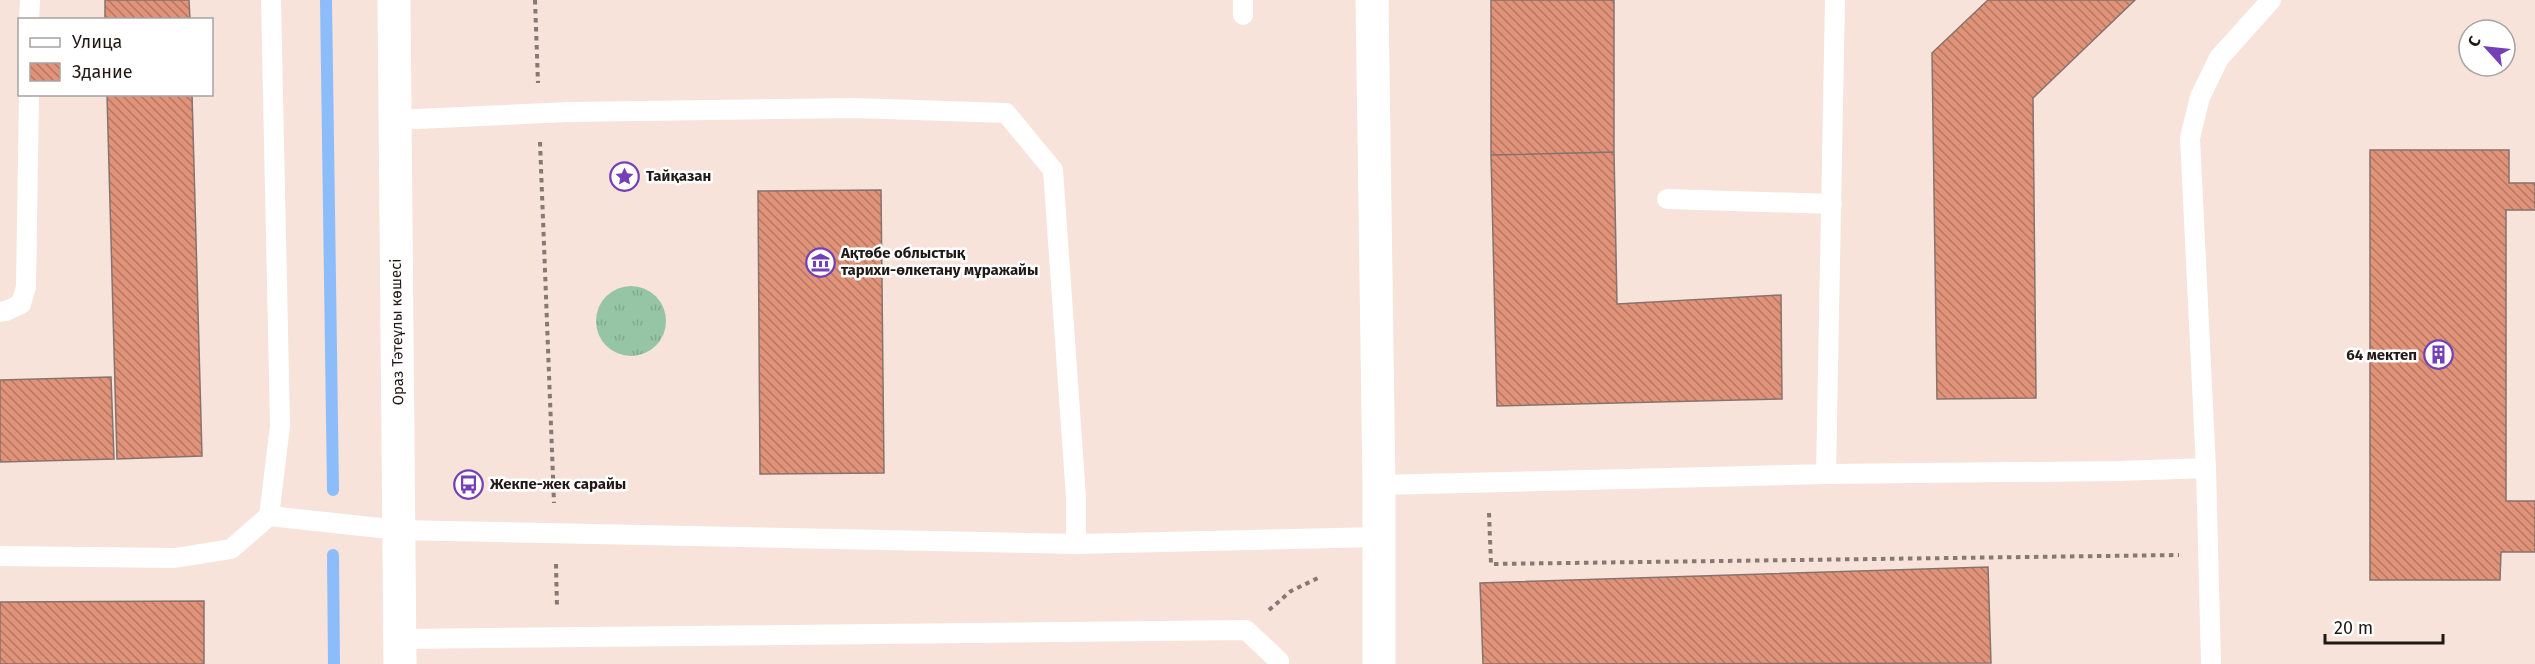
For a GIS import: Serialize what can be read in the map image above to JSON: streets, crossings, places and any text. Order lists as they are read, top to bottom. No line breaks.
{"streets":{"street":["Ораз Тәтеұлы көшесі"]},"places":{"place":["Тайқазан"],"museum":["Ақтөбе облыстық тарихи-өлкетану мұражайы"],"building":["64 мектеп"],"bus stop":["Жекпе-жек сарайы"]},"legend":["Улица","Здание"],"scale_bar":"20 m","north":"top left"}
